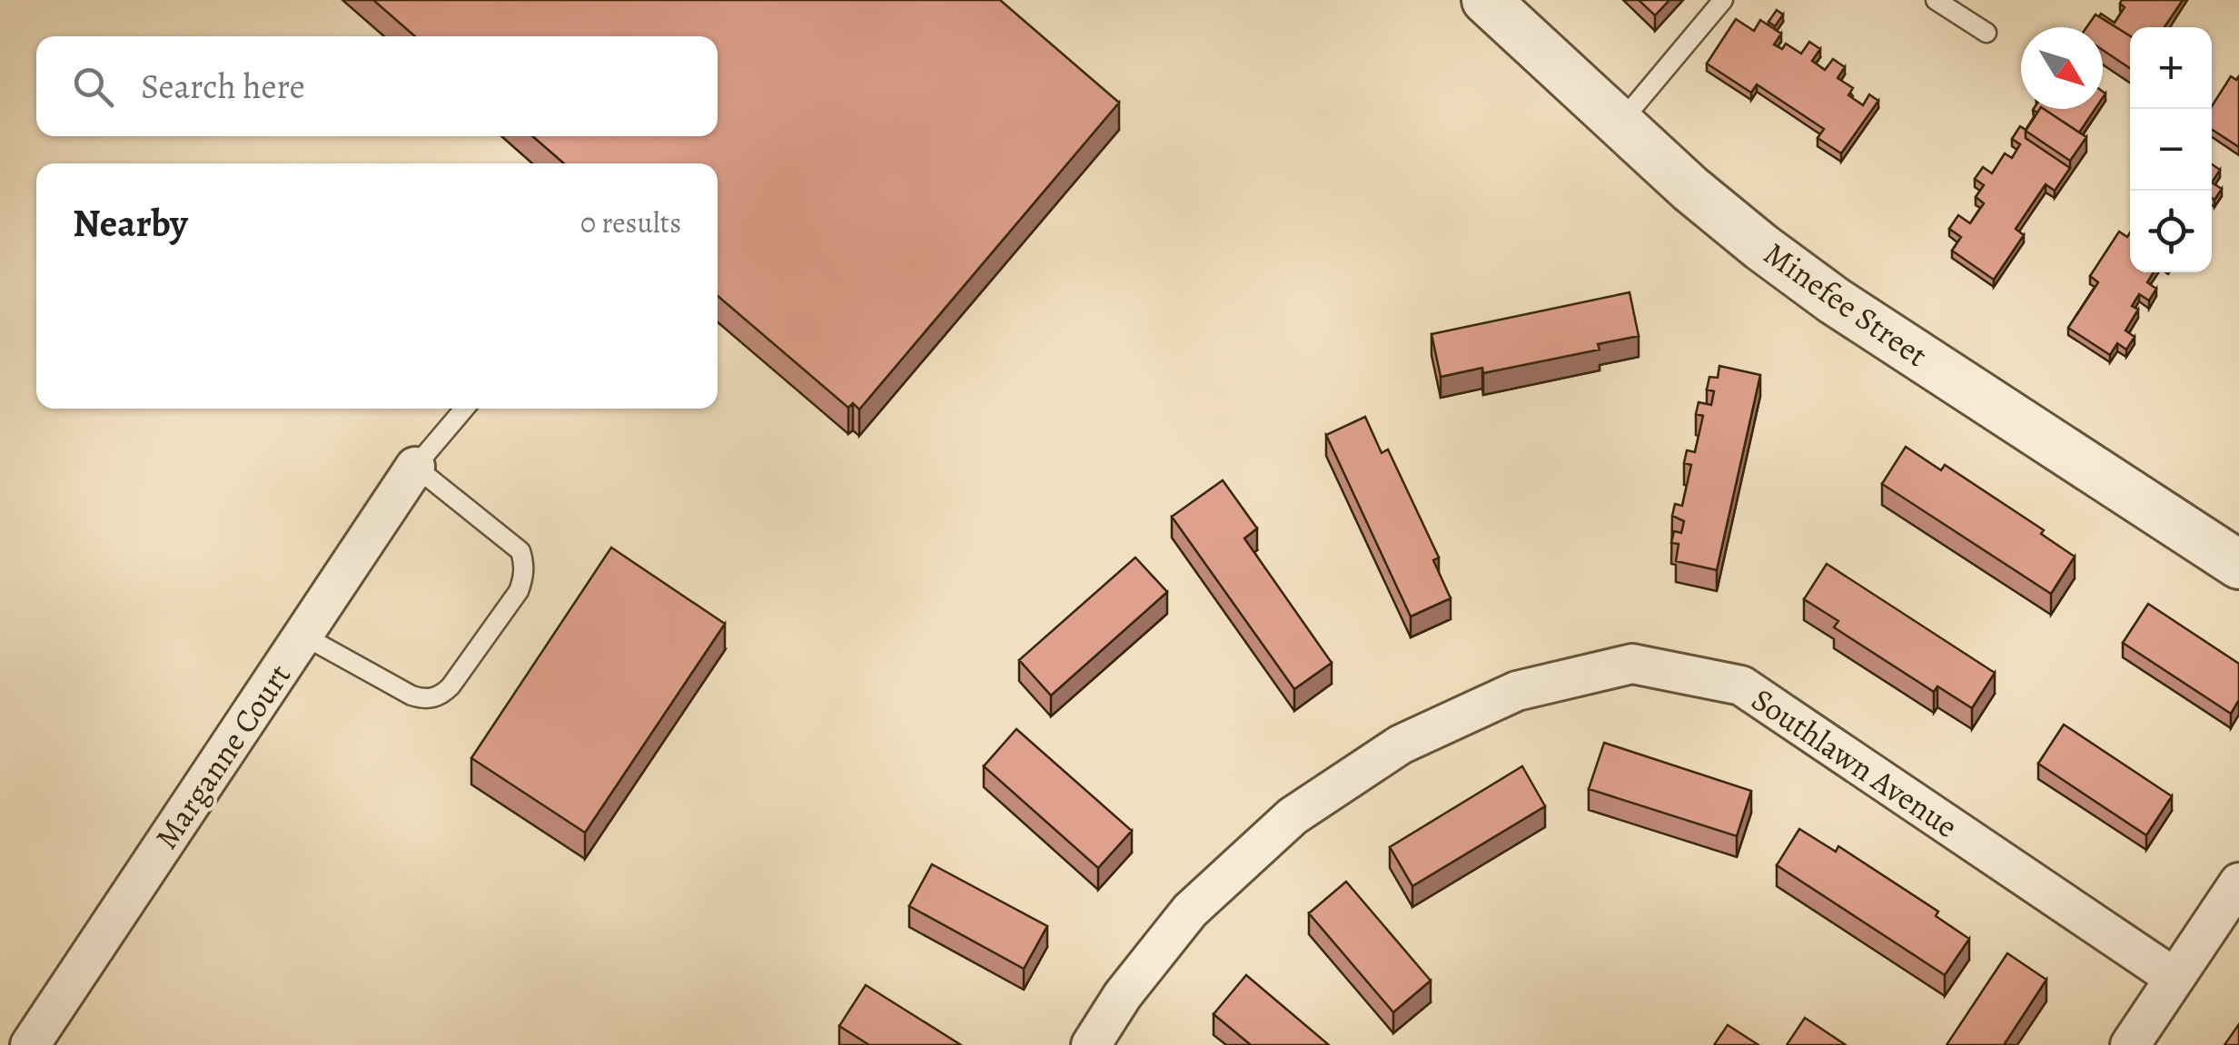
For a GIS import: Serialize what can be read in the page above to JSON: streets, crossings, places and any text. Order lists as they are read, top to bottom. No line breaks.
{"streets":{"street":["Minefee Street","Marganne Court","Southlawn Avenue"]},"north":"bottom right","page":{"map_buttons":["+","−"],"search":"Search here","heading":["Nearby","0 results"]}}
